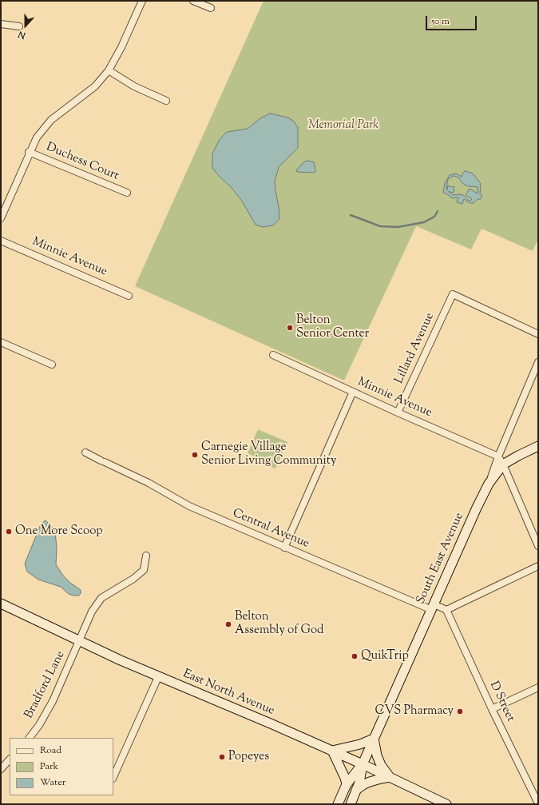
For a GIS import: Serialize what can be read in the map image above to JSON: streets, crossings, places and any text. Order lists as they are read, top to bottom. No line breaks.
{"streets":{"main road":["South East Avenue","East North Avenue"],"street":["Duchess Court","Minnie Avenue","Lillard Avenue","Central Avenue","Bradford Lane","D Street"]},"crossings":[["Minnie Avenue","Lillard Avenue"],["Minnie Avenue","South East Avenue"],["Central Avenue","South East Avenue"],["Central Avenue","D Street"],["South East Avenue","East North Avenue"],["Bradford Lane","East North Avenue"]],"parks":["Memorial Park"],"places":["Belton Senior Center","Carnegie Village Senior Living Community","One More Scoop","Belton Assembly of God","QuikTrip","CVS Pharmacy","Popeyes"],"legend":["Road","Park","Water"],"scale_bar":"50 m","north":"bottom"}
